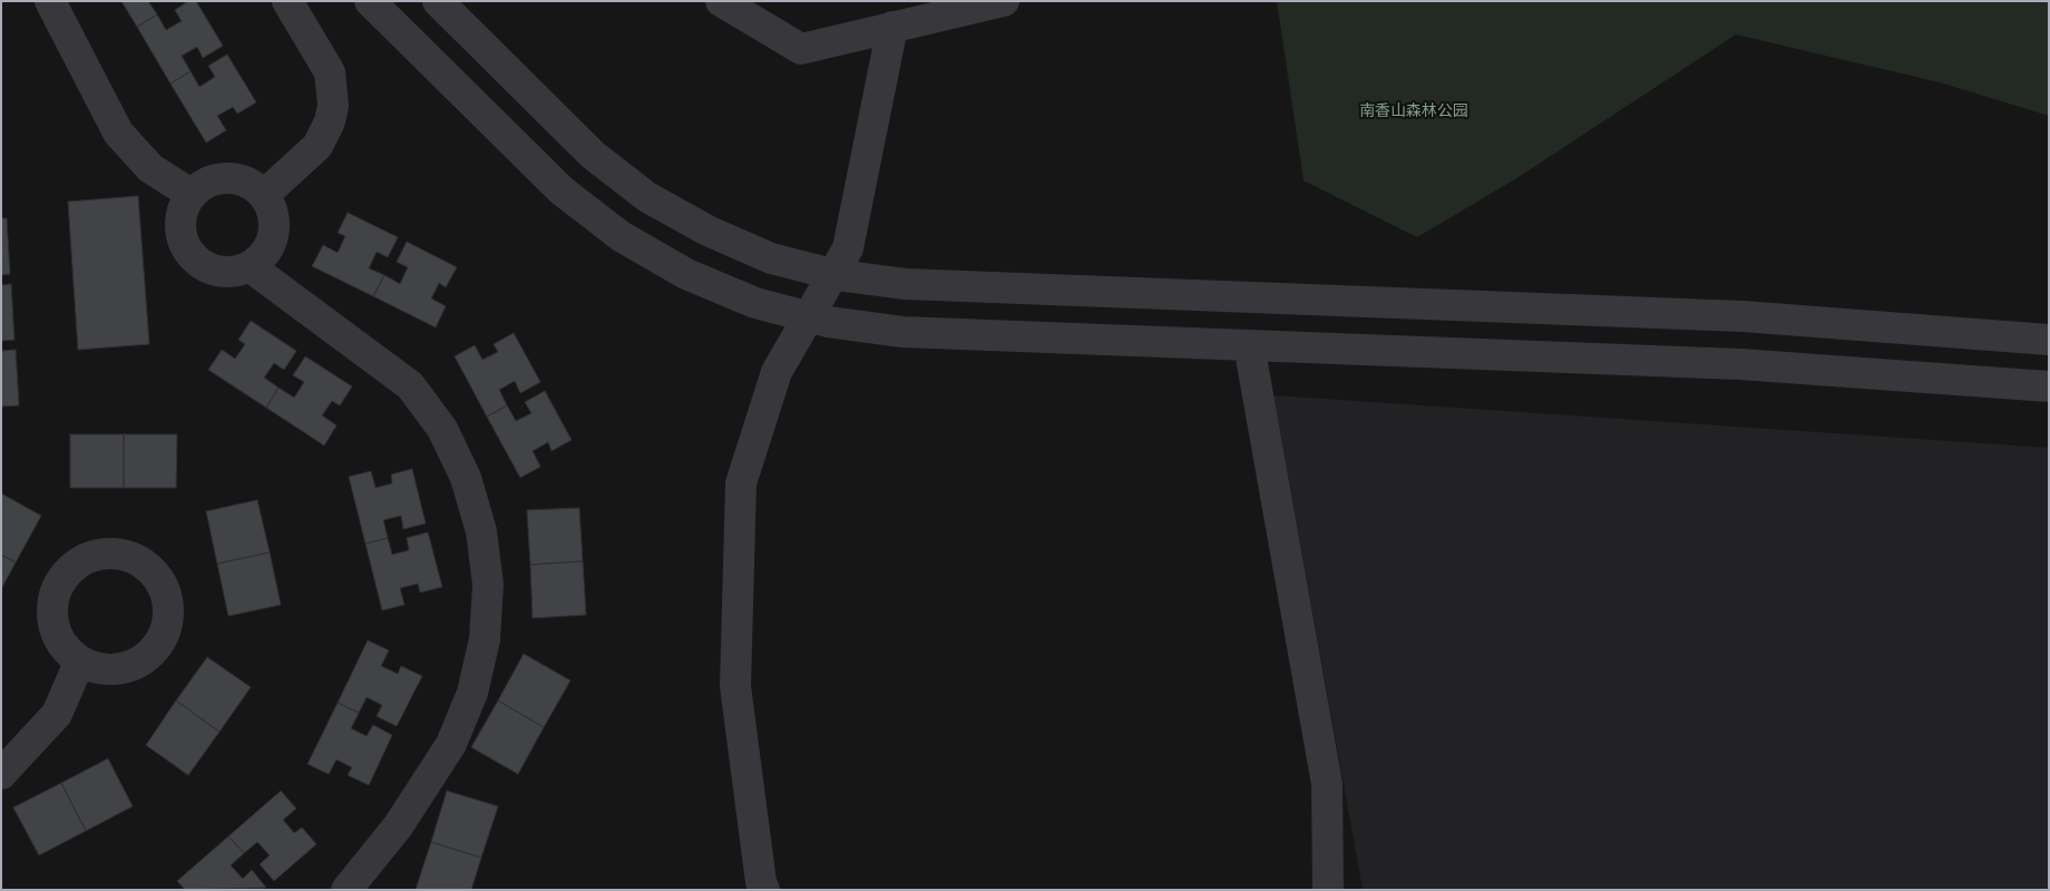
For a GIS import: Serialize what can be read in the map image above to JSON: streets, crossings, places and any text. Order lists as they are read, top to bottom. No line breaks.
{"parks":["南香山森林公园"]}
